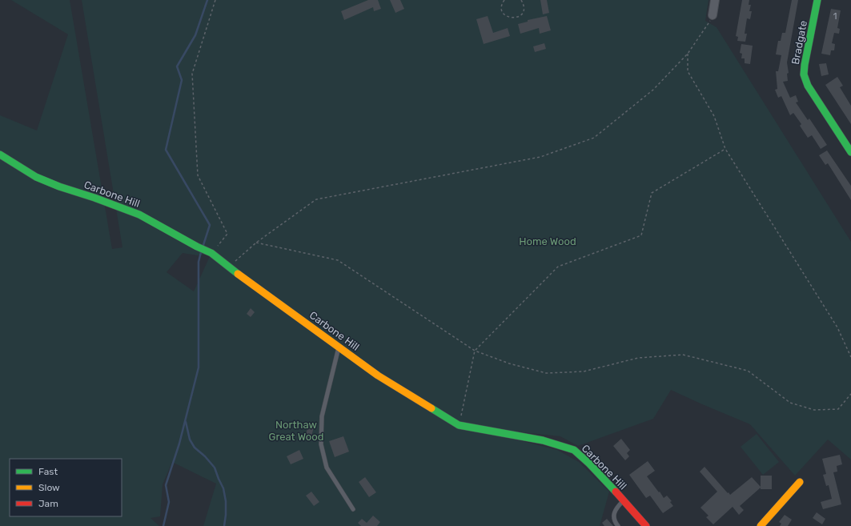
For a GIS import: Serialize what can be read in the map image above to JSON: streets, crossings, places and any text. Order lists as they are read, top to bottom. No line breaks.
{"streets":{"street":["Bradgate","Carbone Hill"]},"parks":["Home Wood","Northaw Great Wood"],"house_numbers":["1"],"legend":["Fast","Slow","Jam"]}
